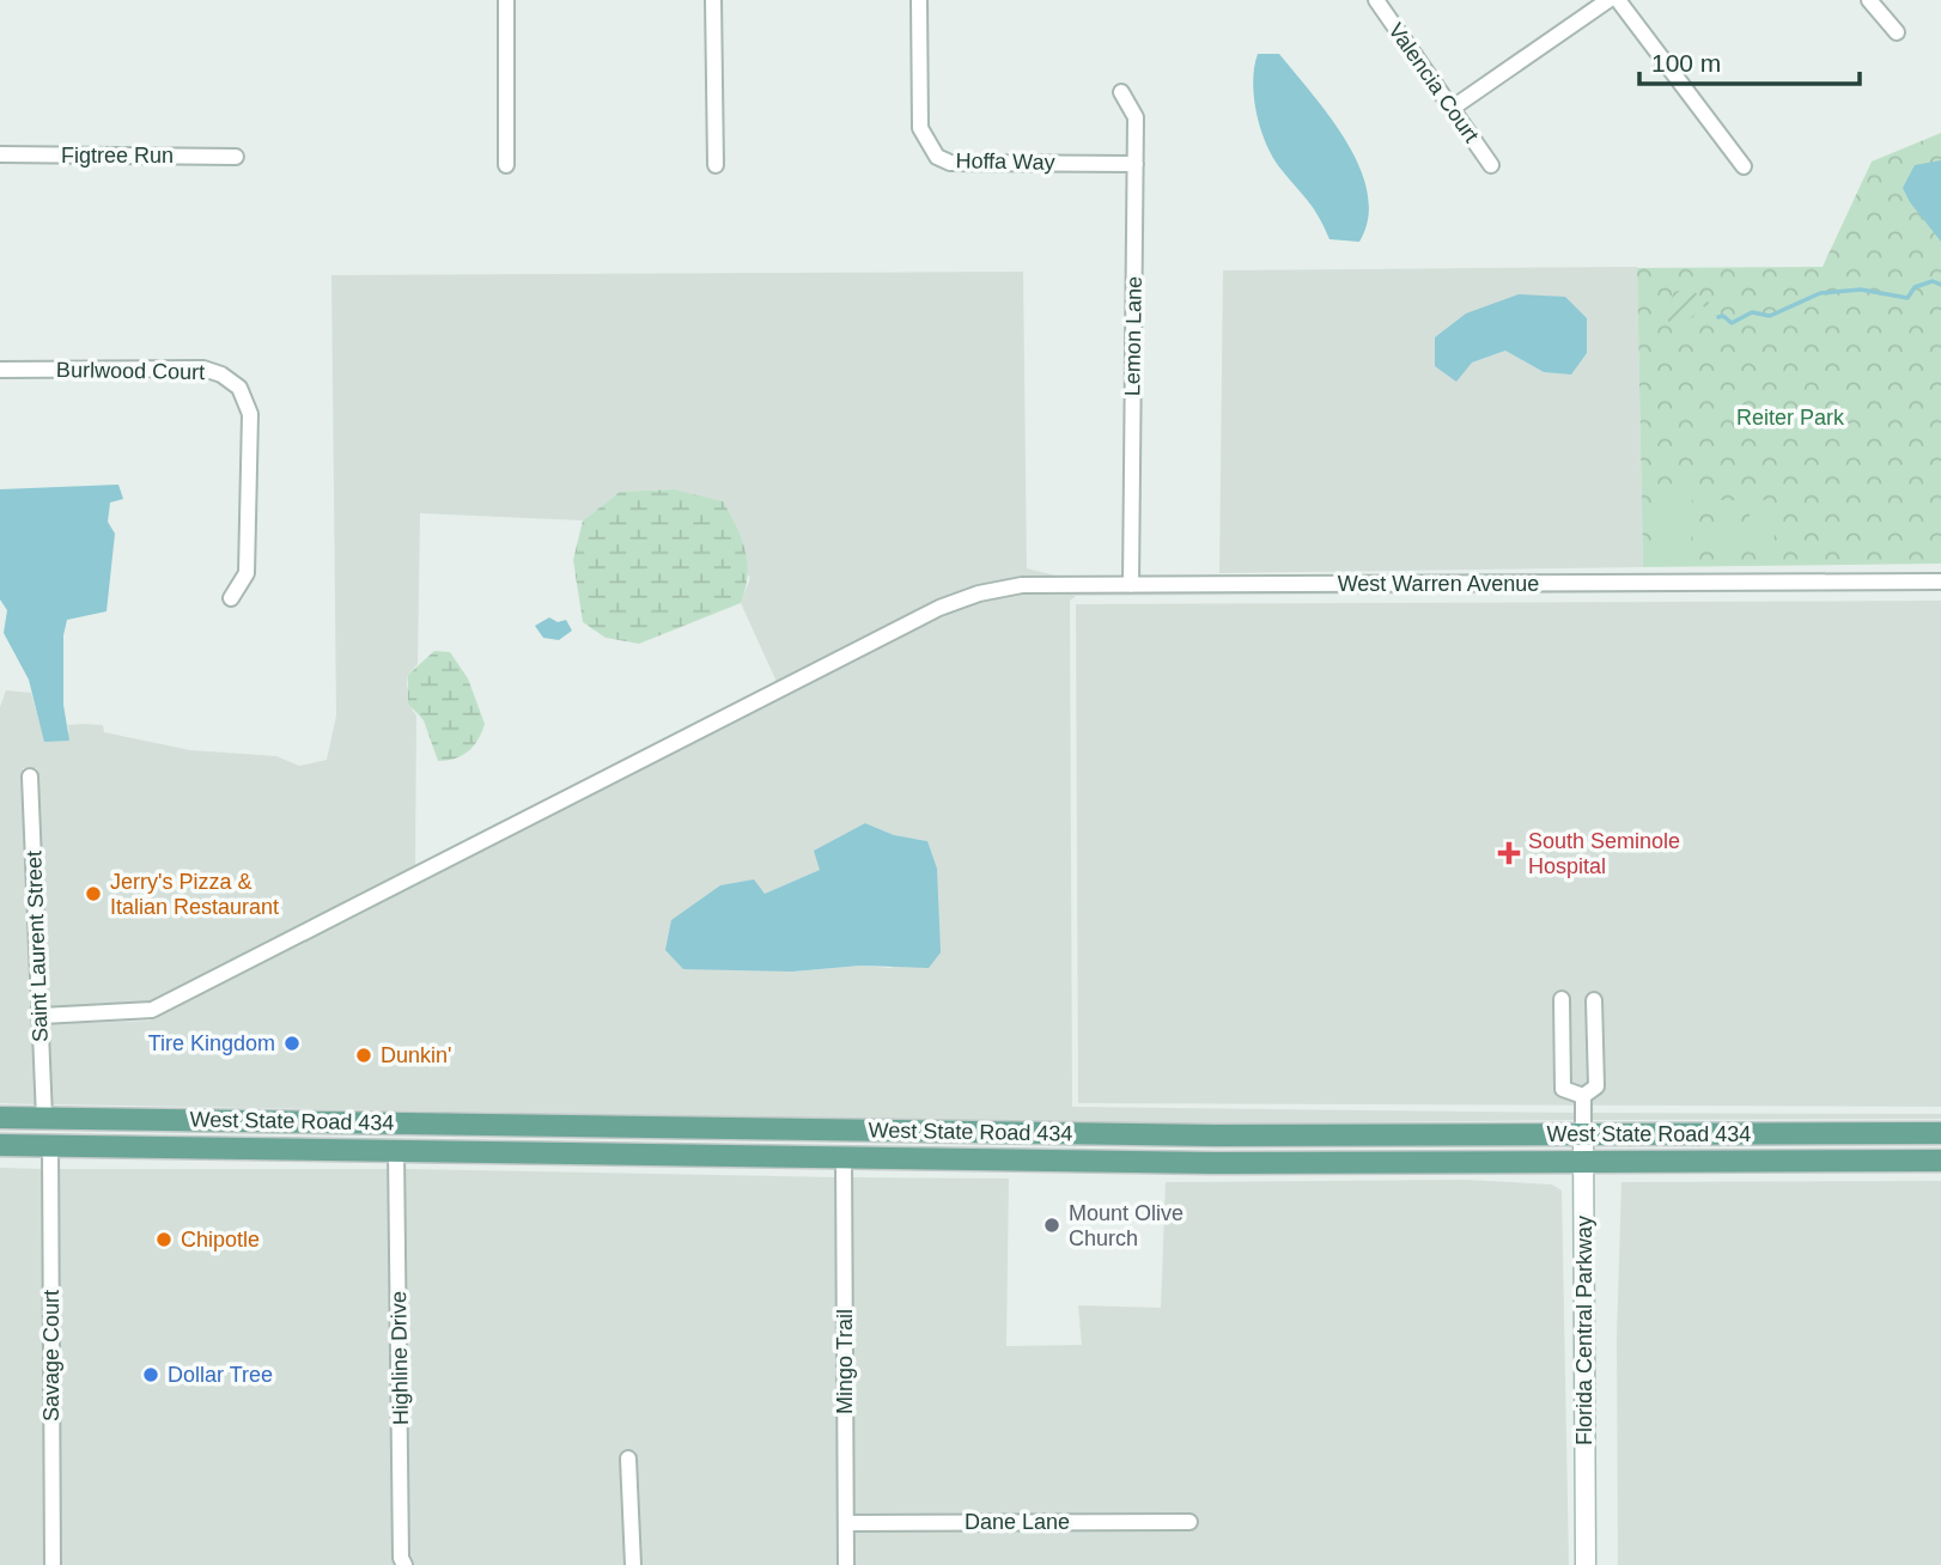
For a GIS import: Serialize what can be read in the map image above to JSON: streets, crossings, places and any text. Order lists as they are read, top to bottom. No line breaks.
{"streets":{"main road":["West State Road 434"],"street":["Valencia Court","Figtree Run","Hoffa Way","Lemon Lane","Burlwood Court","West Warren Avenue","Saint Laurent Street","Florida Central Parkway","Savage Court","Highline Drive","Mingo Trail","Dane Lane"]},"crossings":[["Hoffa Way","Lemon Lane"],["Lemon Lane","West Warren Avenue"],["West Warren Avenue","Saint Laurent Street"],["Saint Laurent Street","West State Road 434"],["West State Road 434","Florida Central Parkway"],["West State Road 434","Savage Court"],["West State Road 434","Highline Drive"],["West State Road 434","Mingo Trail"],["Mingo Trail","Dane Lane"]],"parks":["Reiter Park"],"places":{"health":["South Seminole Hospital"],"other":["Jerry's Pizza & Italian Restaurant","Tire Kingdom","Dunkin'","Mount Olive Church","Chipotle","Dollar Tree"]},"scale_bar":"100 m"}
